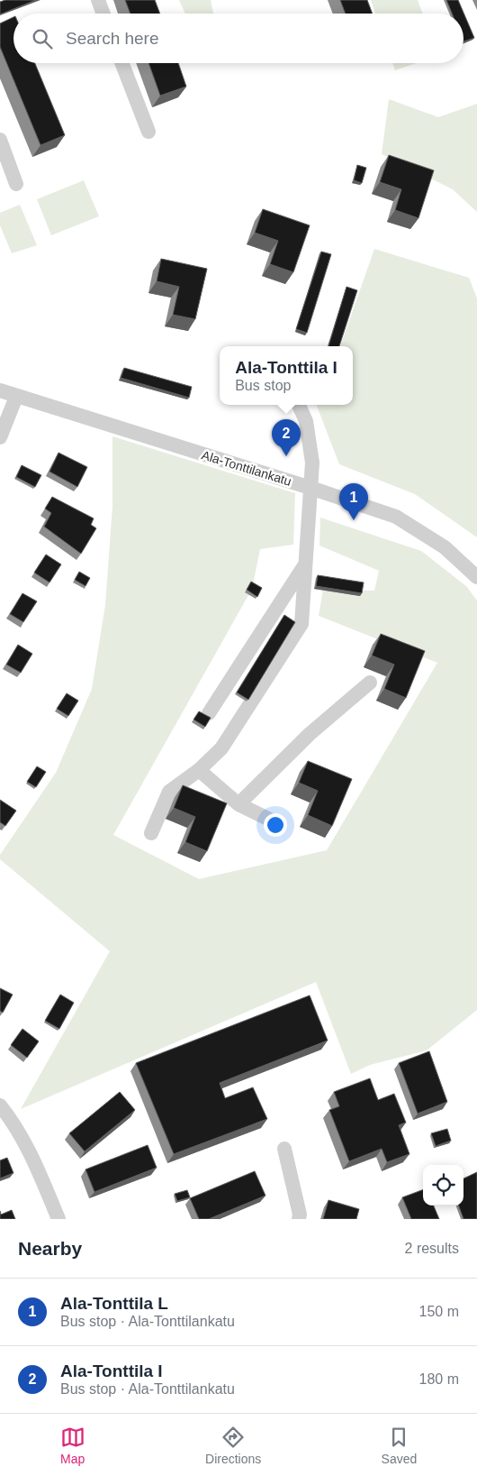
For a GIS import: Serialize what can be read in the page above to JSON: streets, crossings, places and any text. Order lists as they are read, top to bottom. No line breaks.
{"streets":{"street":["Ala-Tonttilankatu"]},"page":{"search":"Search here","popup":["Ala-Tonttila I","Bus stop"],"pins":["2","1"],"heading":["Nearby","2 results"],"list":[{"mark":"1","name":"Ala-Tonttila L","note":"Bus stop · Ala-Tonttilankatu","value":"150 m"},{"mark":"2","name":"Ala-Tonttila I","note":"Bus stop · Ala-Tonttilankatu","value":"180 m"}],"nav":["Map","Directions","Saved"]}}
